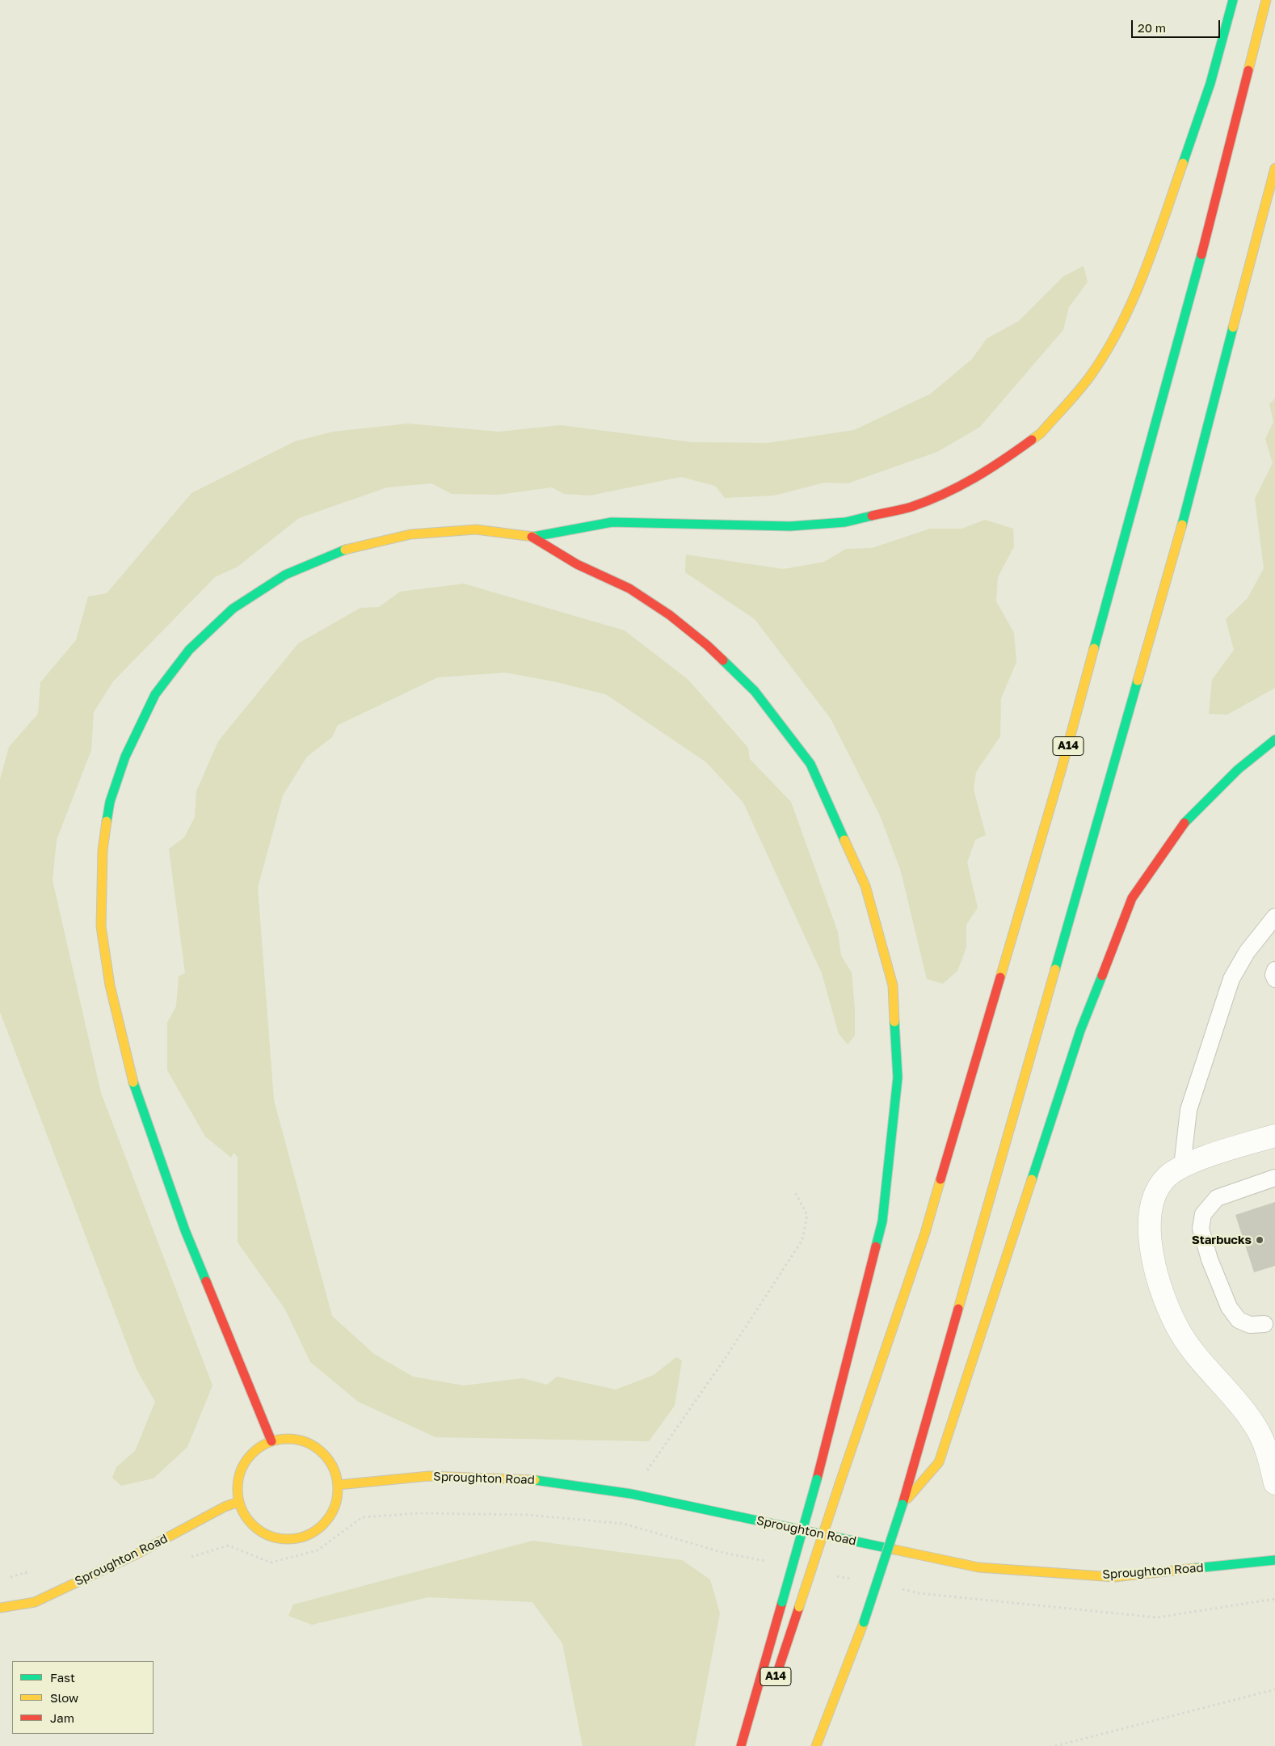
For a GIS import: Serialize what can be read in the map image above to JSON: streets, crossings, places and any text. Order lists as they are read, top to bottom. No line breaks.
{"streets":{"main road":["A14","Sproughton Road"]},"places":["Starbucks"],"legend":["Fast","Slow","Jam"],"scale_bar":"20 m"}
